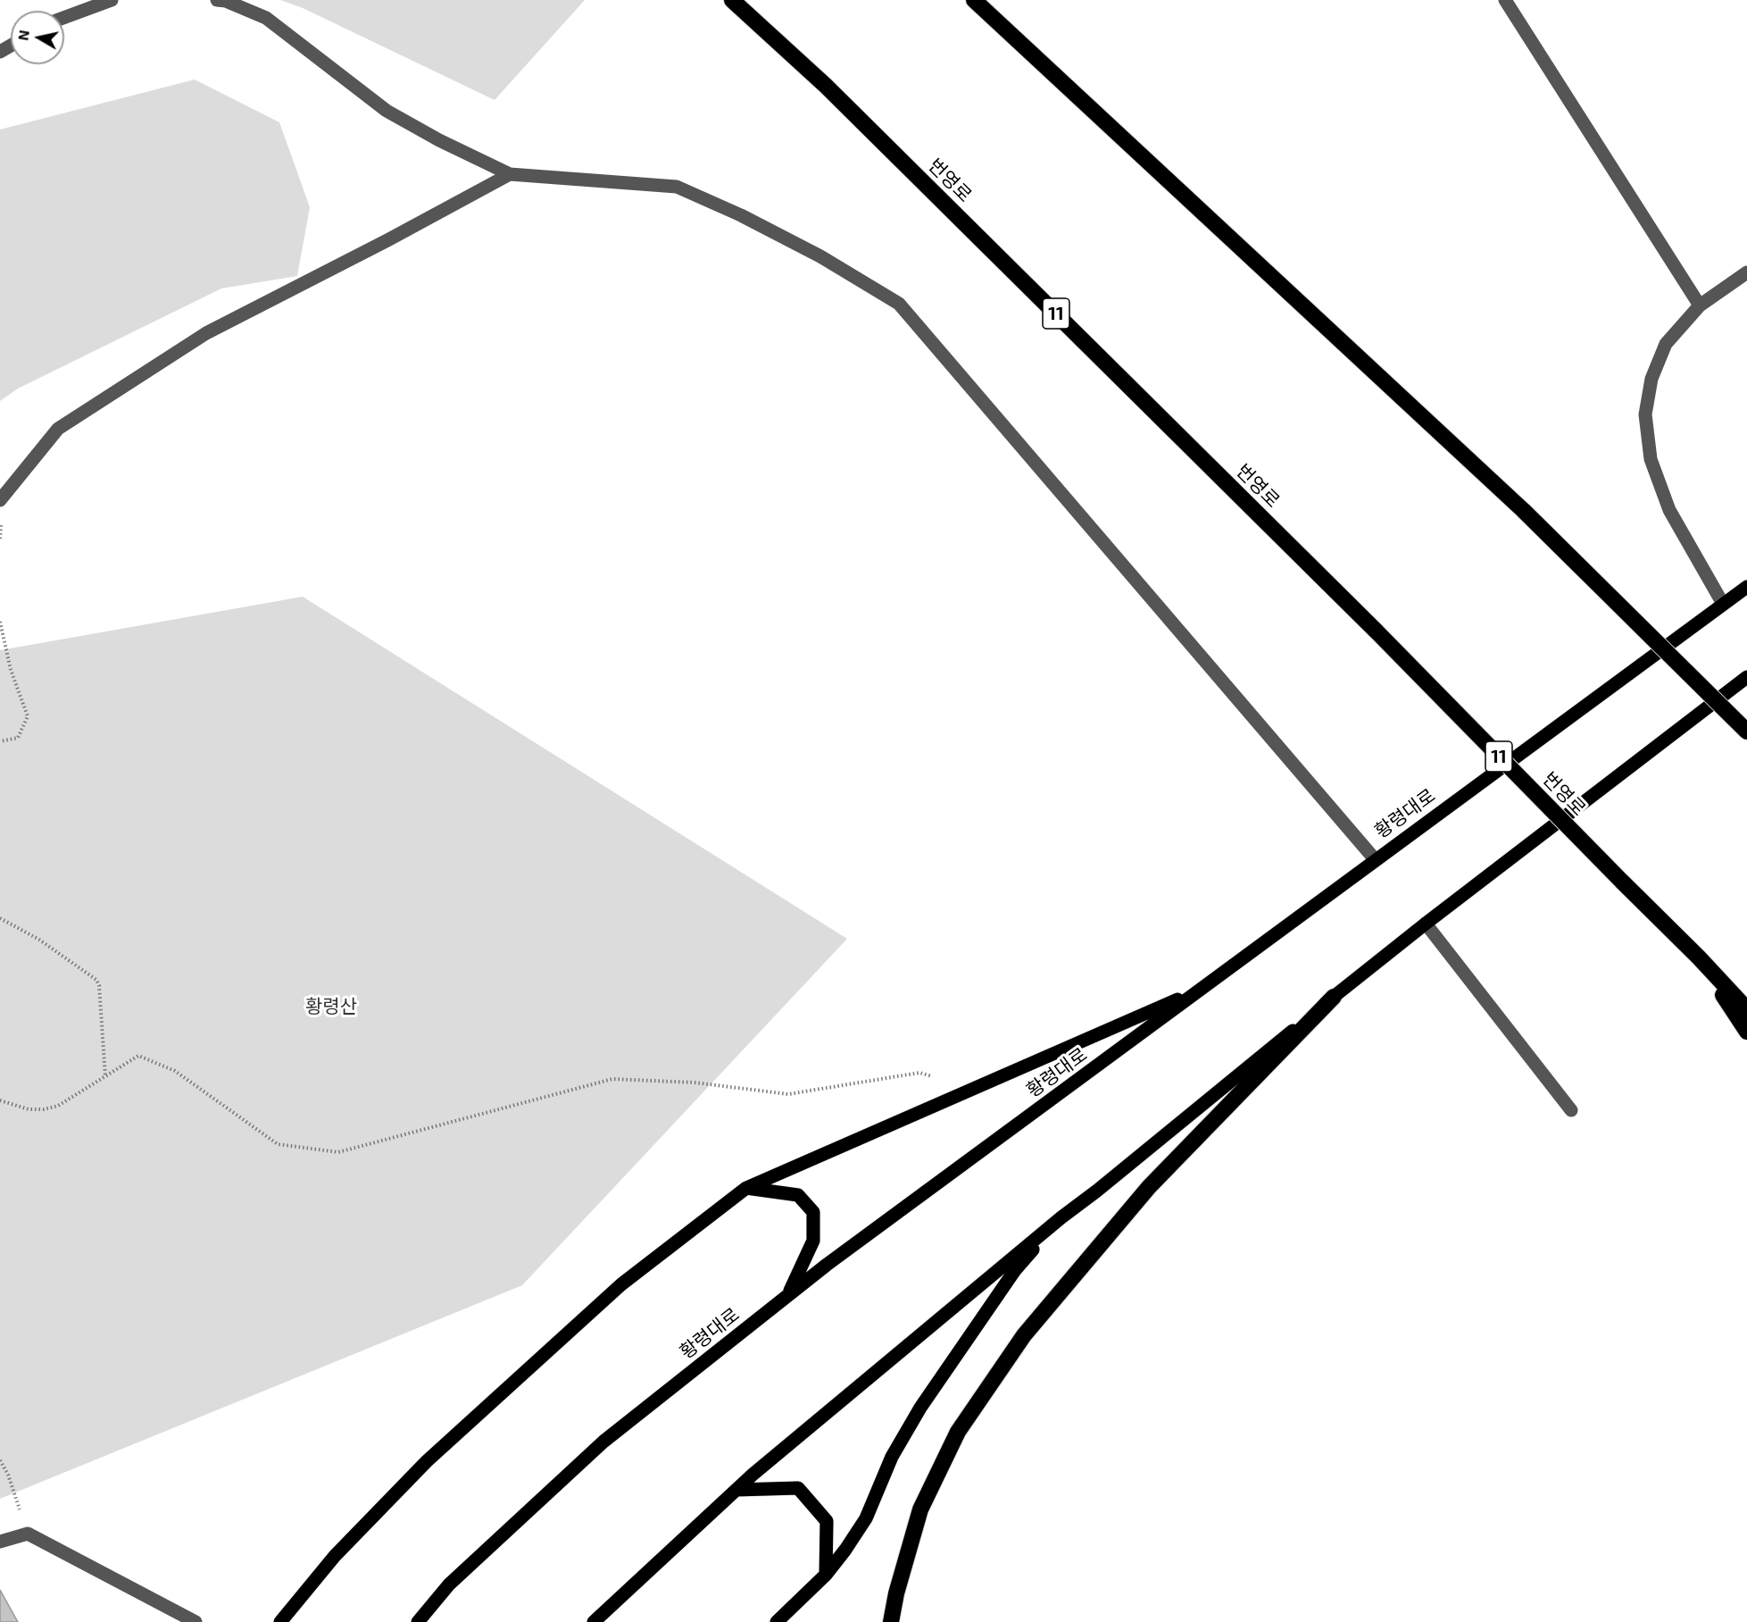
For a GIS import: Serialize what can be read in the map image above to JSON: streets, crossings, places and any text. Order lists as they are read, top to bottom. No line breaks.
{"streets":{"highway":["번영로","11"],"main road":["황령대로"]},"parks":["황령산"],"north":"left"}
